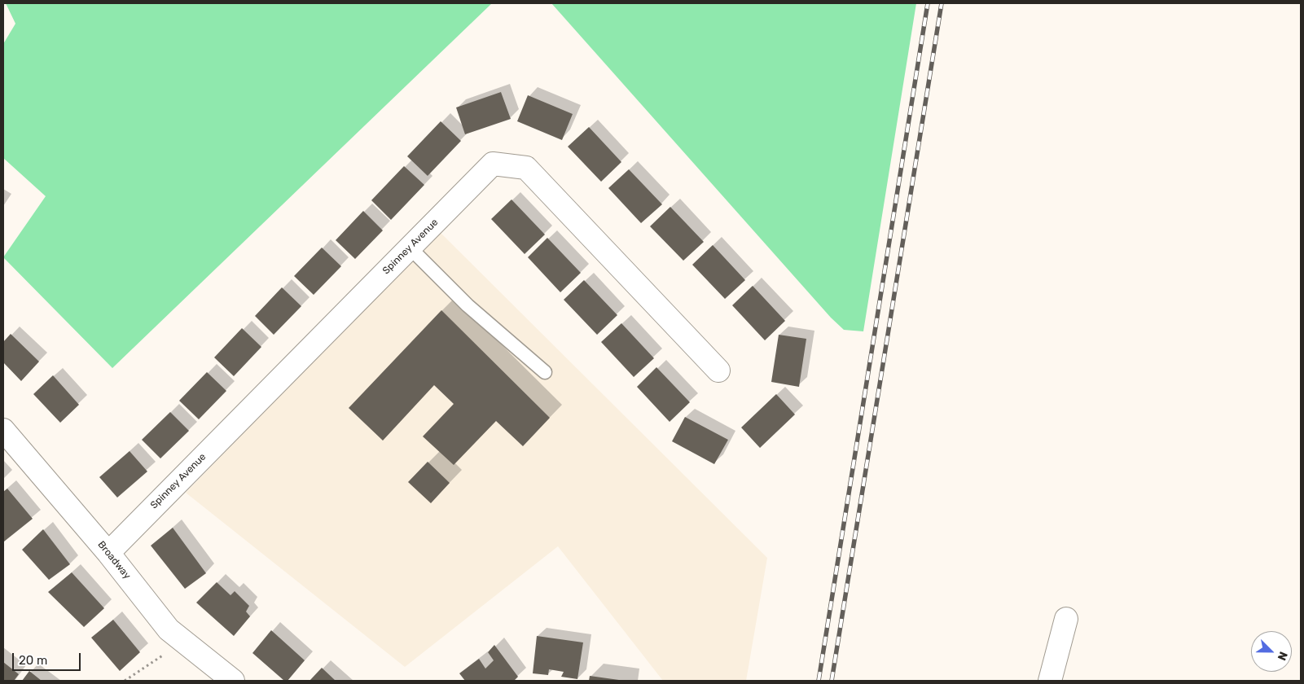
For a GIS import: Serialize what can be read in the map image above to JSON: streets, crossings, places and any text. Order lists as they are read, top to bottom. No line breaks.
{"streets":{"street":["Spinney Avenue","Broadway"]},"crossings":[["Spinney Avenue","Broadway"]],"scale_bar":"20 m","north":"bottom right"}
